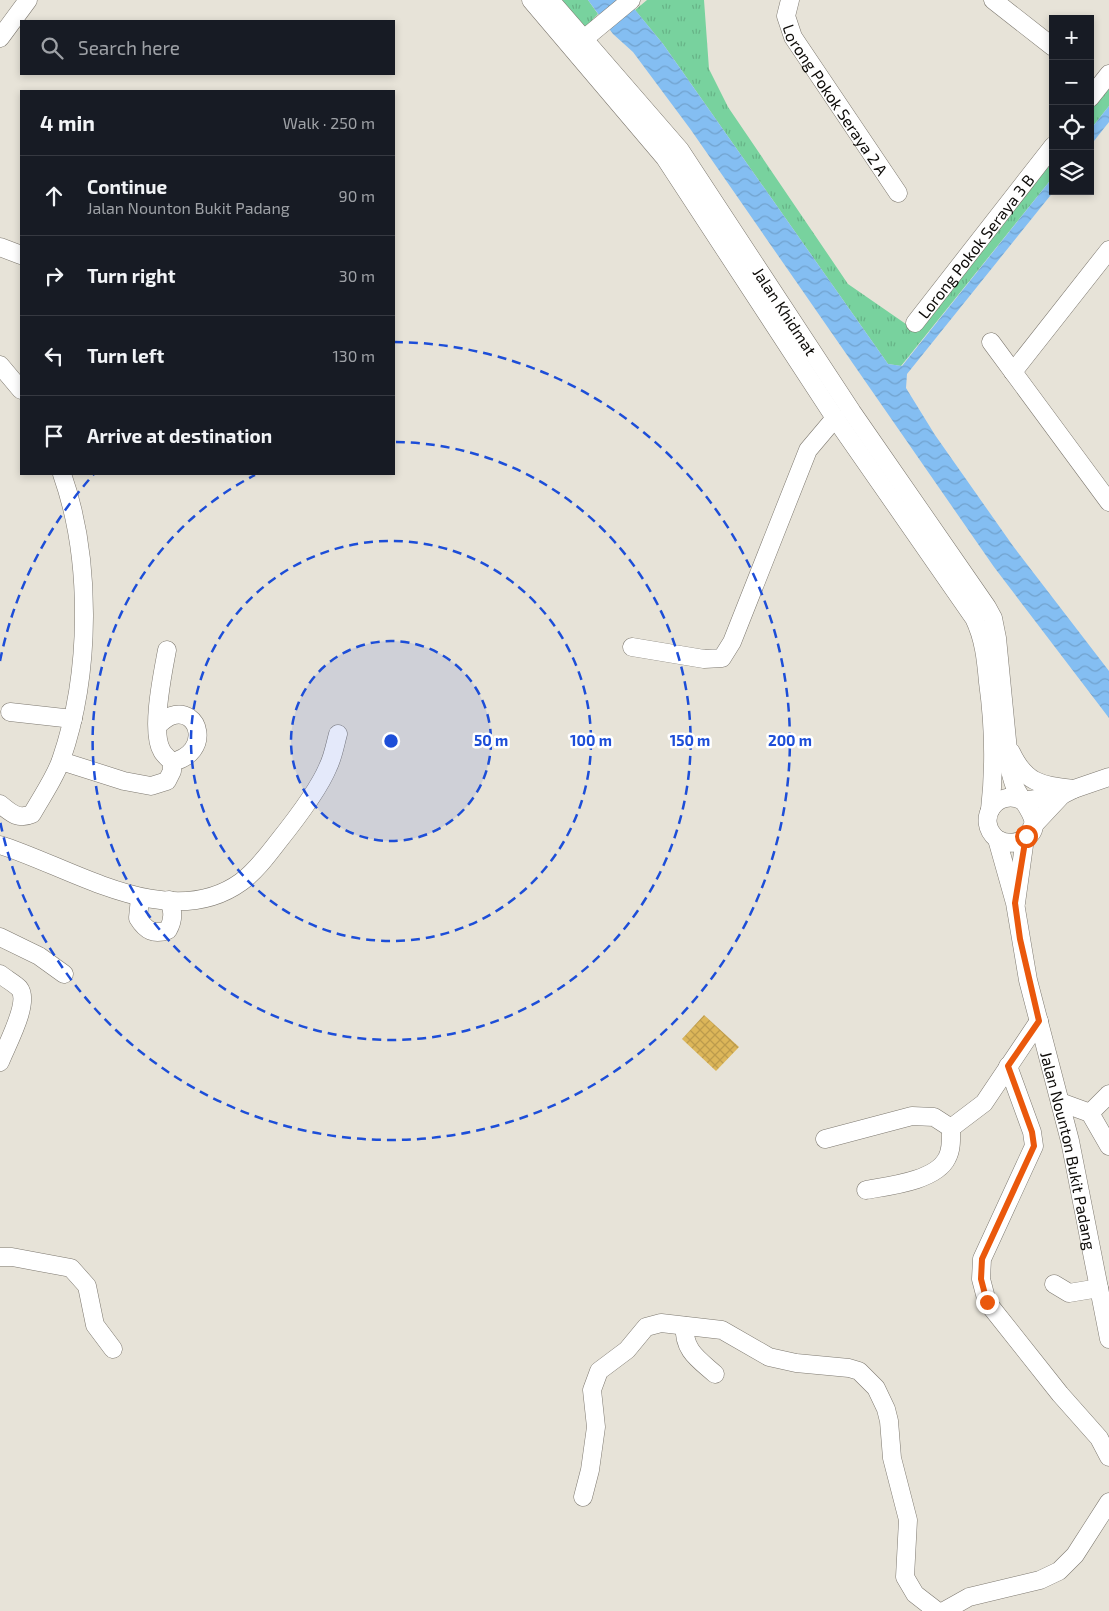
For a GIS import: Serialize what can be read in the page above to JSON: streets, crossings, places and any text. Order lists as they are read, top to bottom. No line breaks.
{"streets":{"street":["Lorong Pokok Seraya 2 A","Lorong Pokok Seraya 3 B","Jalan Khidmat","Jalan Nounton Bukit Padang"]},"crossings":[["Jalan Khidmat","Jalan Nounton Bukit Padang"]],"page":{"map_buttons":["+","−"],"search":"Search here","heading":["4 min","Walk · 250 m"],"list":[["Continue","Jalan Nounton Bukit Padang","90 m"],["Turn right","30 m"],["Turn left","130 m"],"Arrive at destination"]},"rings":["50 m","100 m","150 m","200 m"]}
